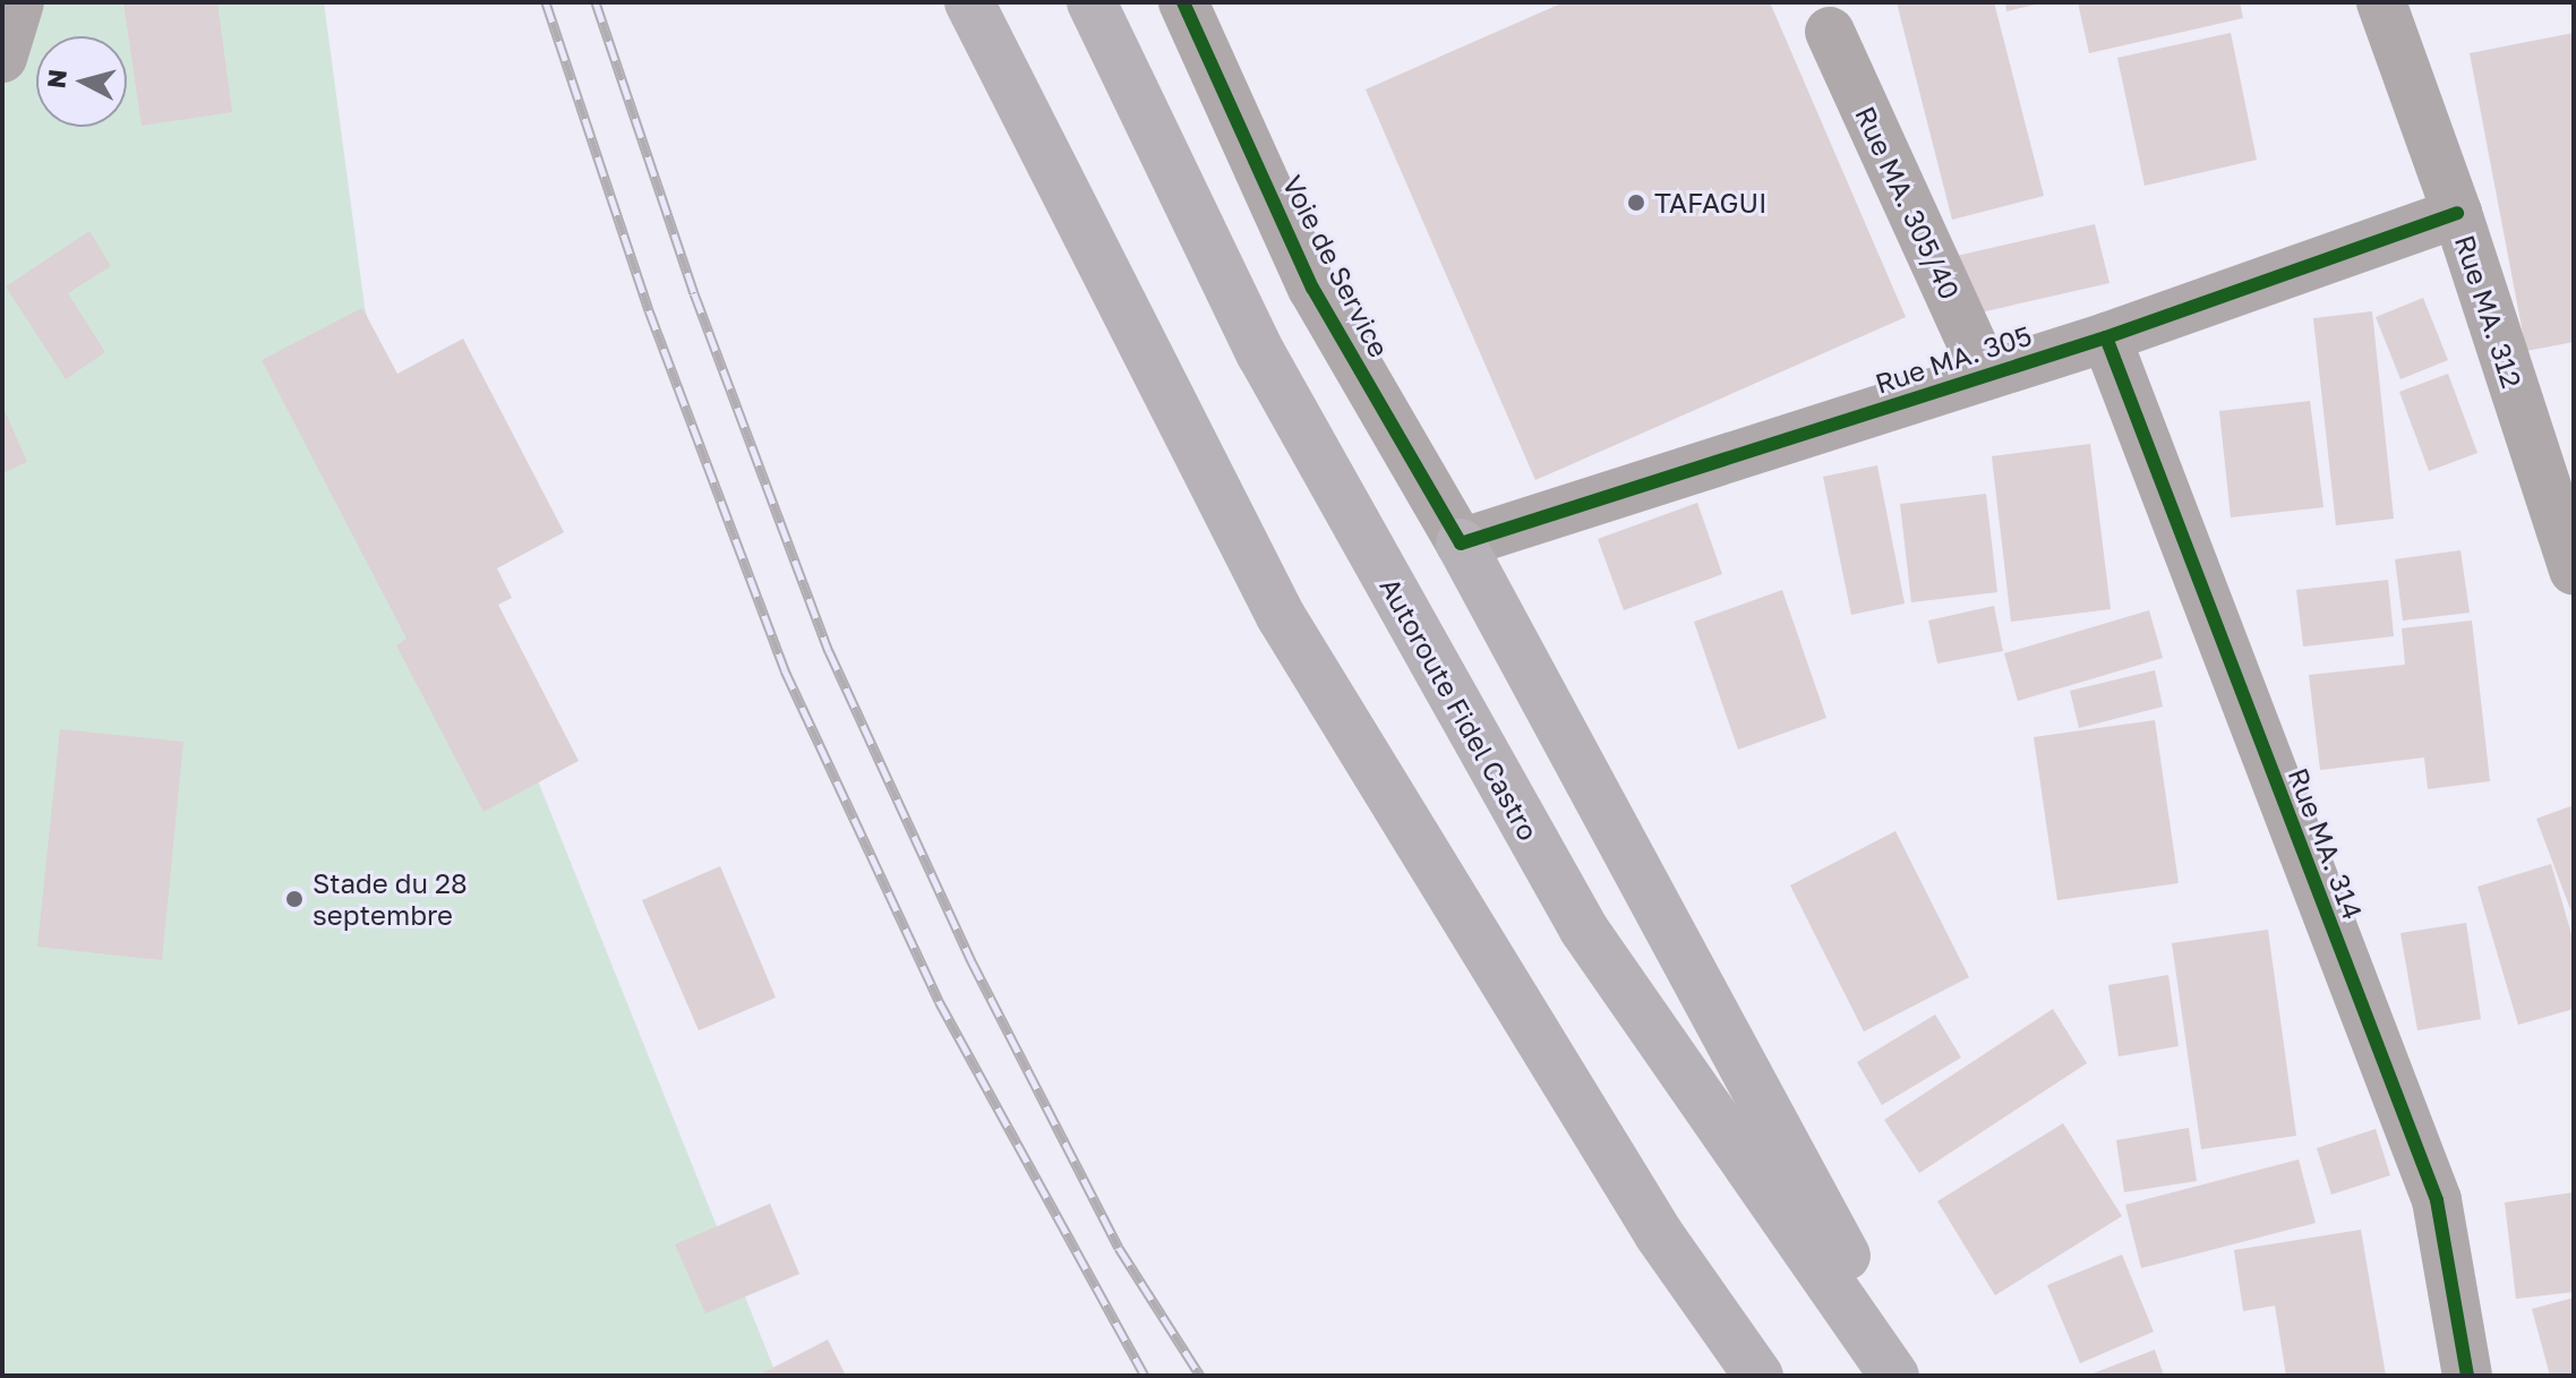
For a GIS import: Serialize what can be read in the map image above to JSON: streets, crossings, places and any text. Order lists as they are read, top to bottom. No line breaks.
{"streets":{"highway":["Autoroute Fidel Castro"],"street":["Rue MA. 305/40","Voie de Service","Rue MA. 312","Rue MA. 305","Rue MA. 314"]},"crossings":[["Rue MA. 305/40","Rue MA. 305"],["Voie de Service","Rue MA. 305"],["Rue MA. 312","Rue MA. 305"],["Rue MA. 305","Rue MA. 314"]],"places":["TAFAGUI","Stade du 28 septembre"],"north":"left"}
